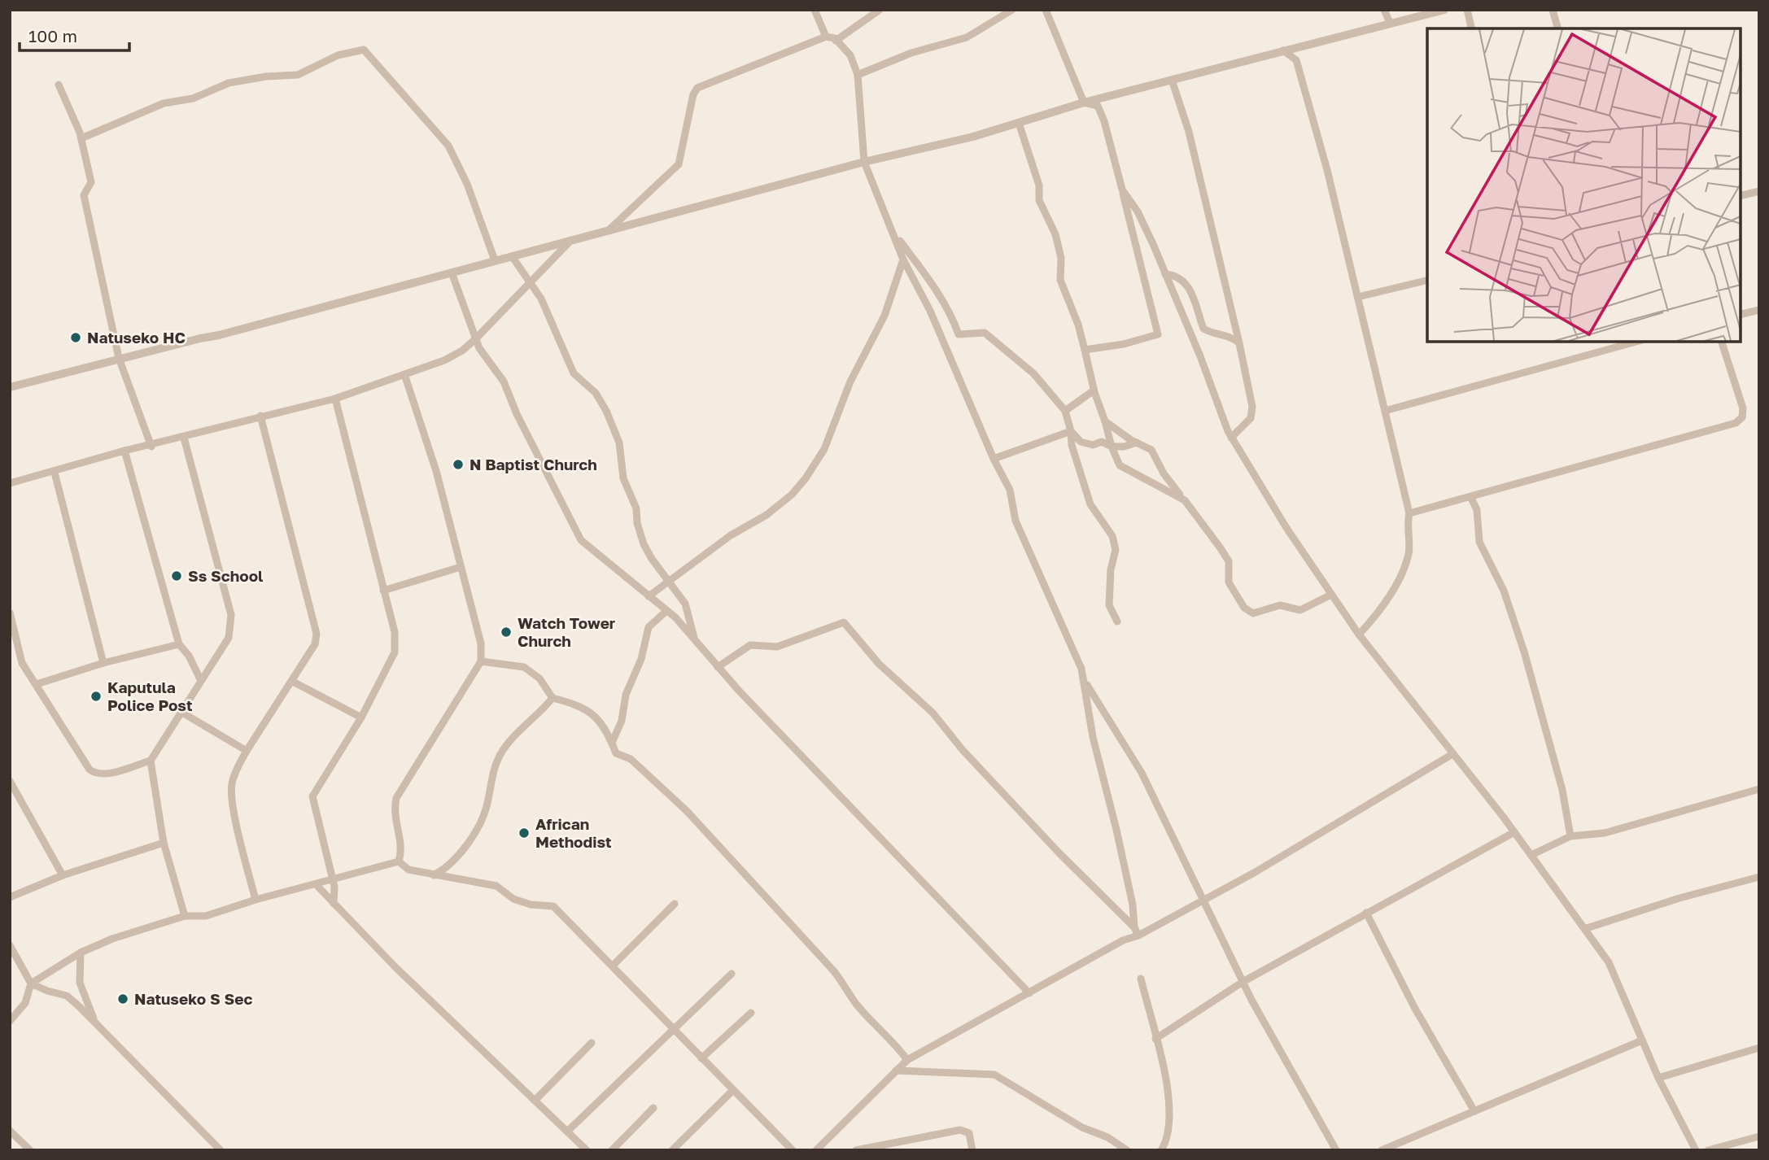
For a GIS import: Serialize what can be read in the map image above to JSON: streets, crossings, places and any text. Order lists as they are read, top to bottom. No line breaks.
{"places":["Natuseko HC","N Baptist Church","Ss School","Watch Tower Church","Kaputula Police Post","African Methodist","Natuseko S Sec"],"scale_bar":"100 m"}
